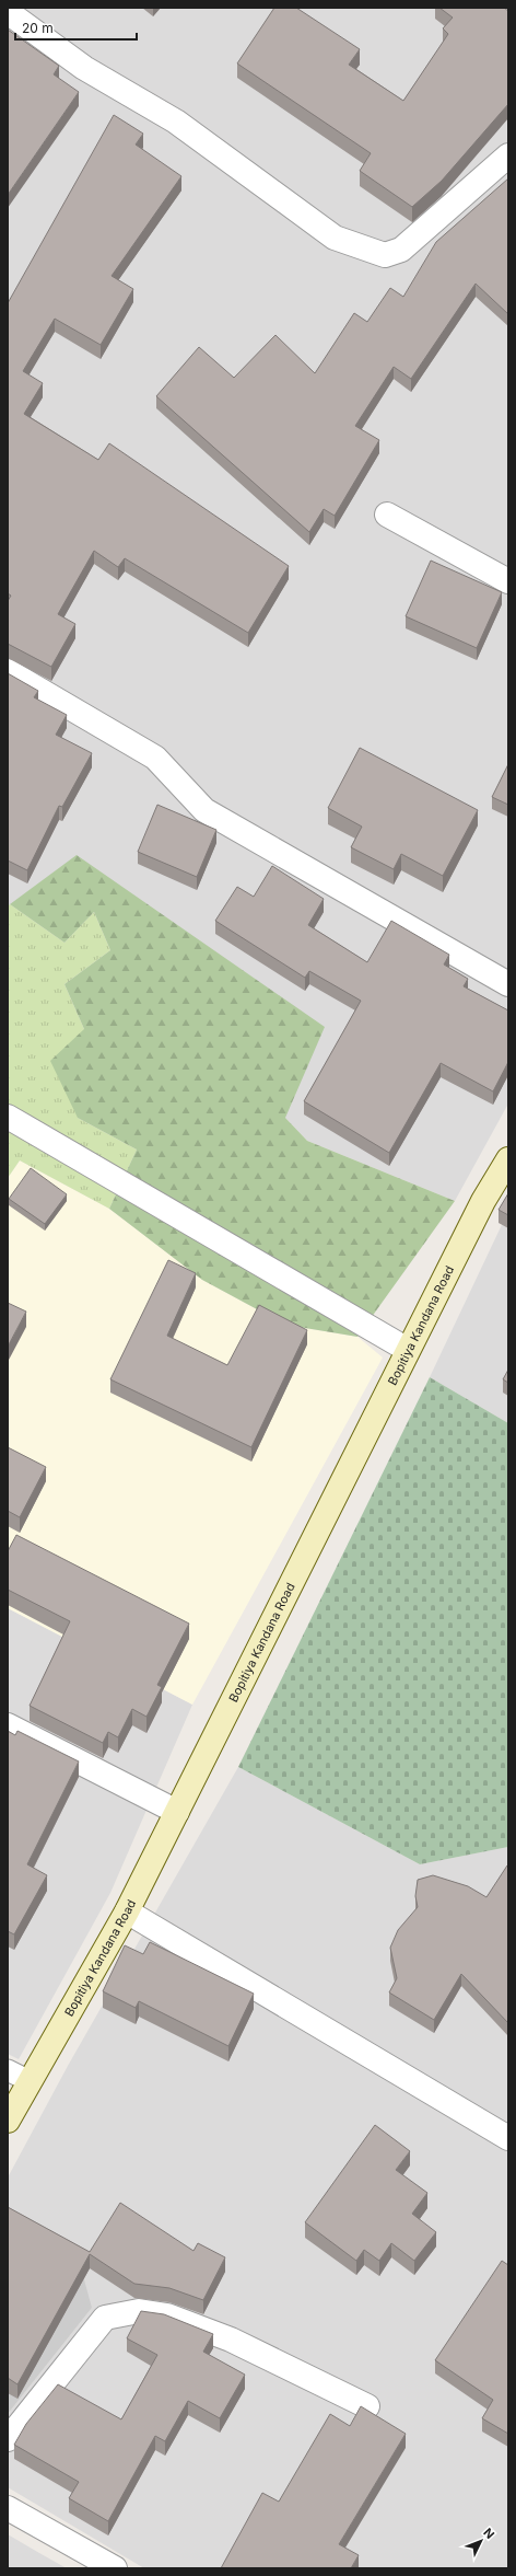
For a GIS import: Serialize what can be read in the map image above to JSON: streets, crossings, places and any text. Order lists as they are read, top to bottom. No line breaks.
{"streets":{"main road":["Bopitiya Kandana Road"]},"scale_bar":"20 m","north":"top right"}
